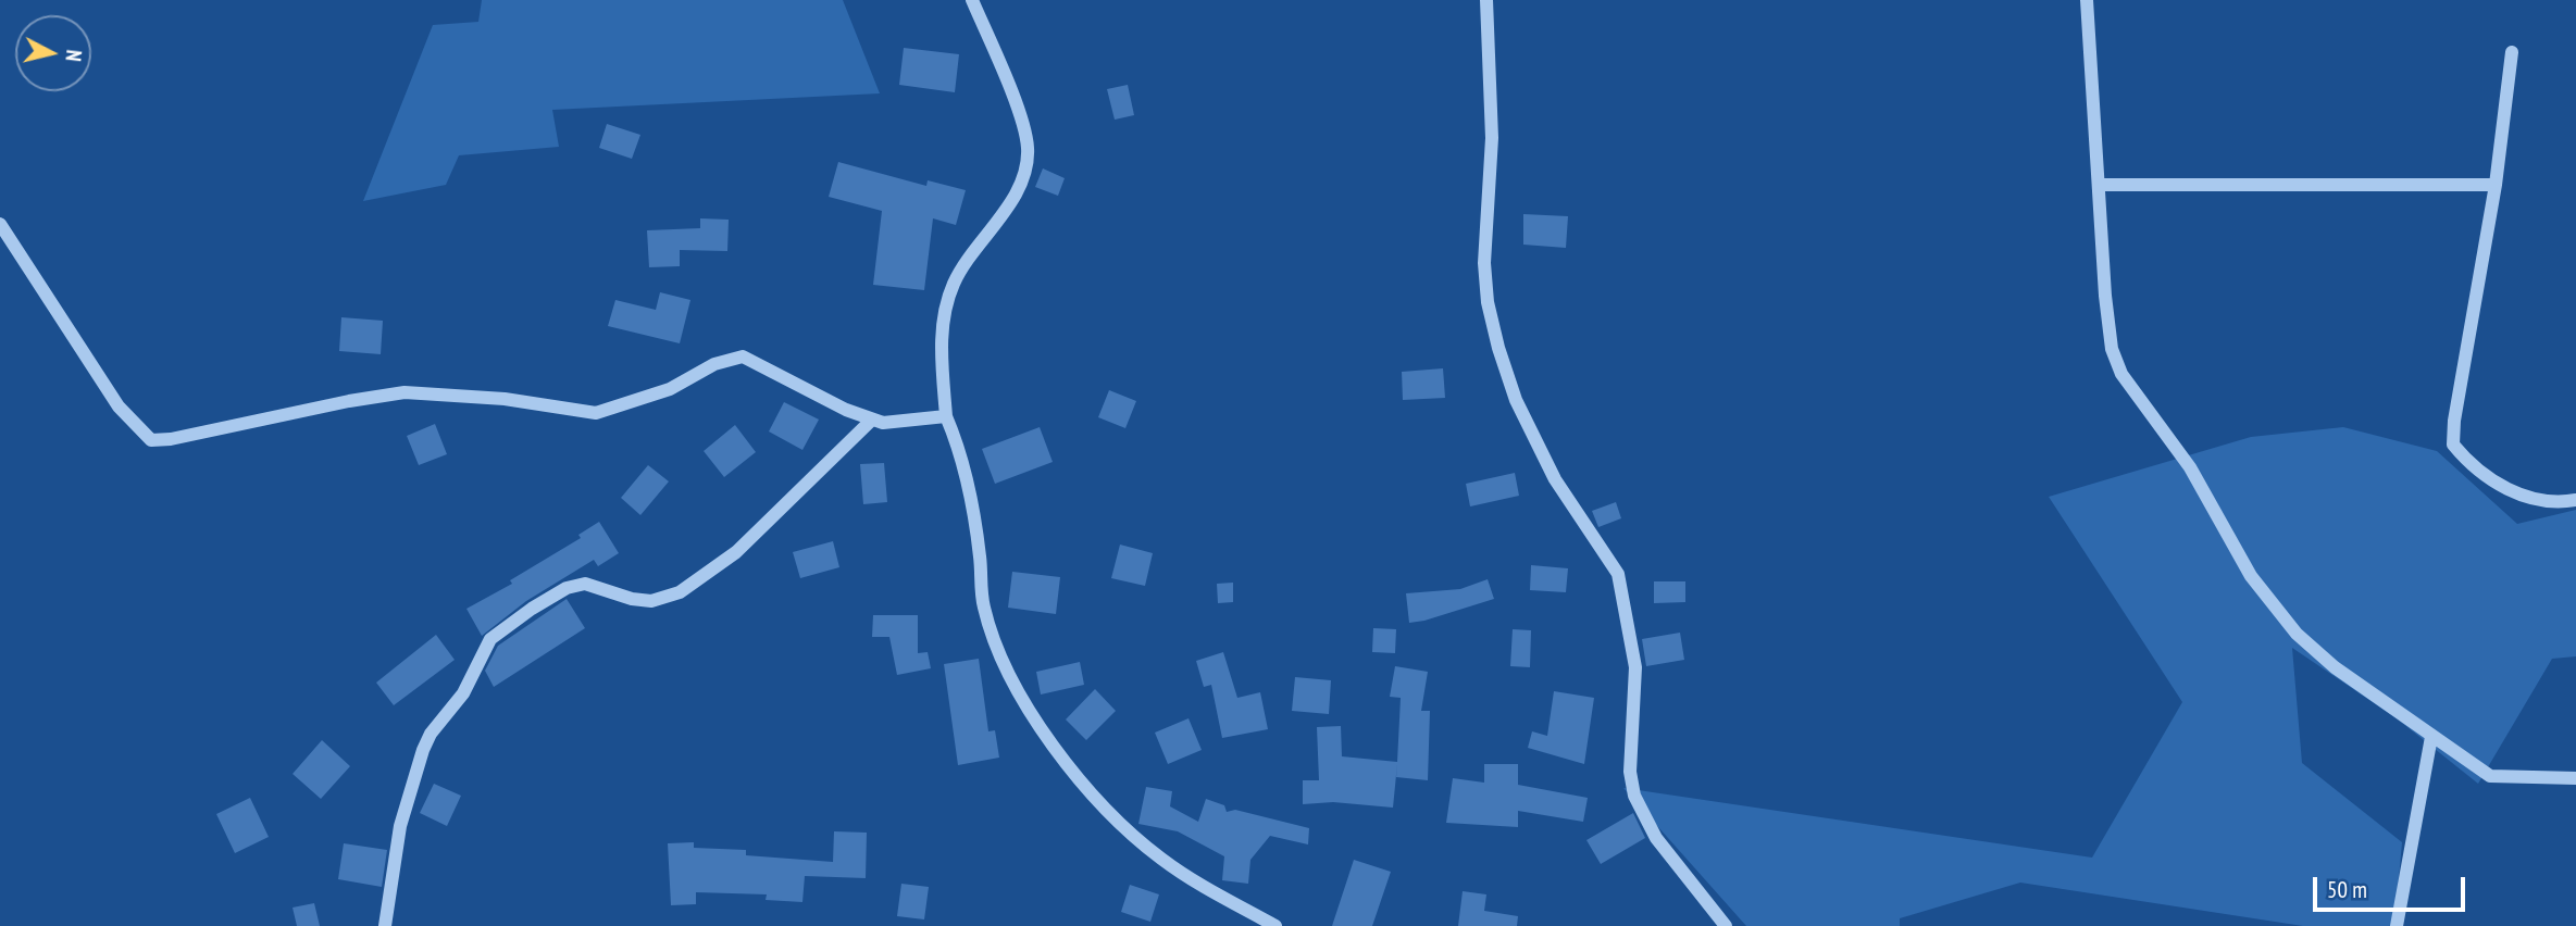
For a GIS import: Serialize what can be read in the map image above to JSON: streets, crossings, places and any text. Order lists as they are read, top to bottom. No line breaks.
{"scale_bar":"50 m","north":"right"}
